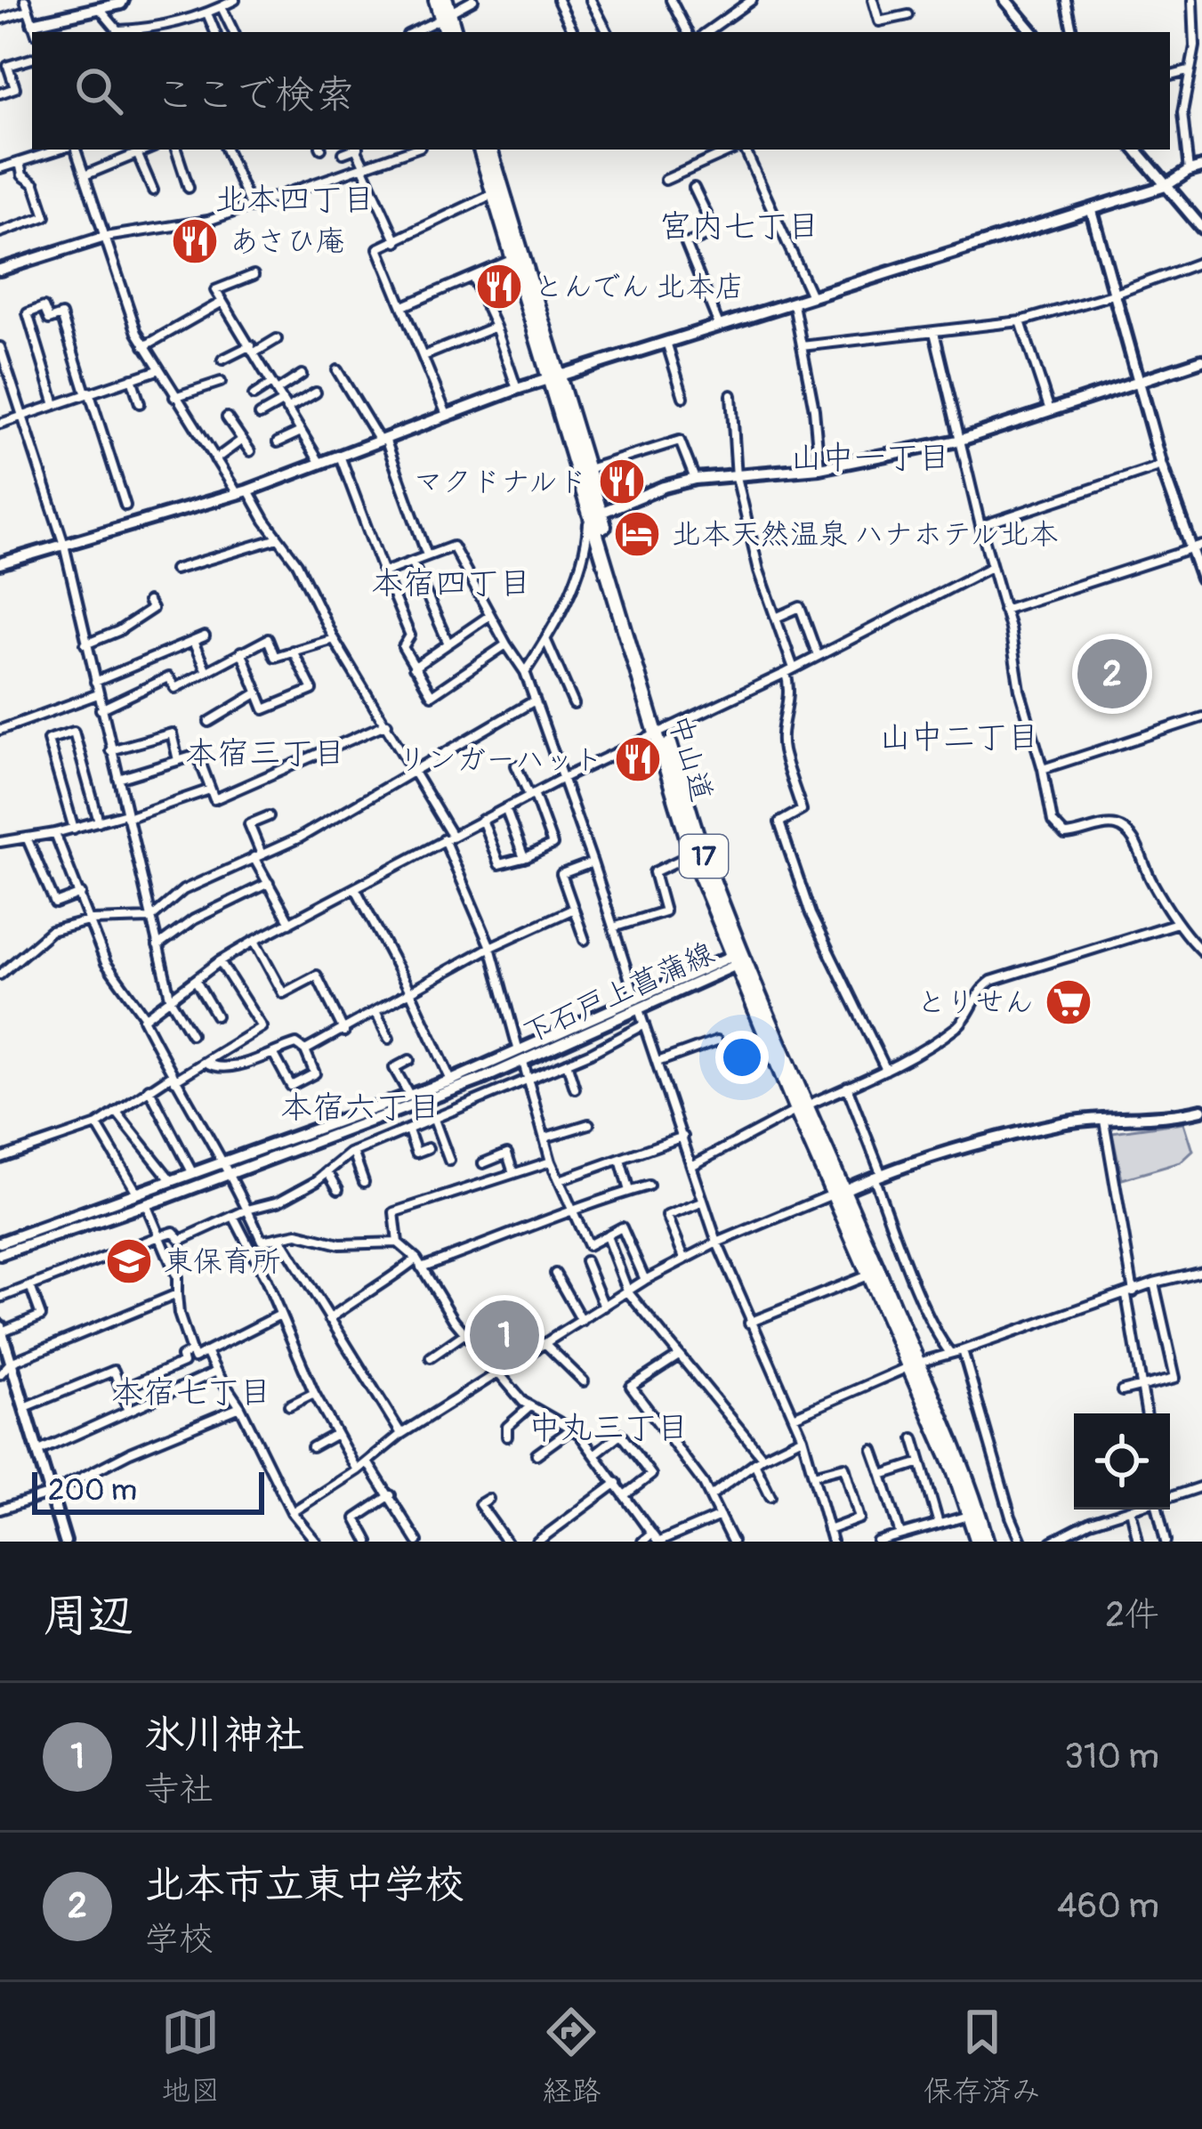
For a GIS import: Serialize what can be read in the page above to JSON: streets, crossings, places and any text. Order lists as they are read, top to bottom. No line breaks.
{"streets":{"highway":["中山道","17"],"main road":["下石戸上菖蒲線"]},"crossings":[["中山道","下石戸上菖蒲線"]],"districts":["北本四丁目","宮内七丁目","山中一丁目","本宿四丁目","山中二丁目","本宿三丁目","本宿六丁目","本宿七丁目","中丸三丁目"],"places":{"restaurant":["あさひ庵","とんでん 北本店","マクドナルド","リンガーハット"],"hotel":["北本天然温泉 ハナホテル北本"],"supermarket":["とりせん"],"school or university":["東保育所"]},"scale_bar":"200 m","page":{"search":"ここで検索","pins":["2","1"],"scale":"200 m","heading":["周辺","2件"],"list":[{"mark":"1","name":"氷川神社","note":"寺社","value":"310 m"},{"mark":"2","name":"北本市立東中学校","note":"学校","value":"460 m"}],"nav":["地図","経路","保存済み"]}}
